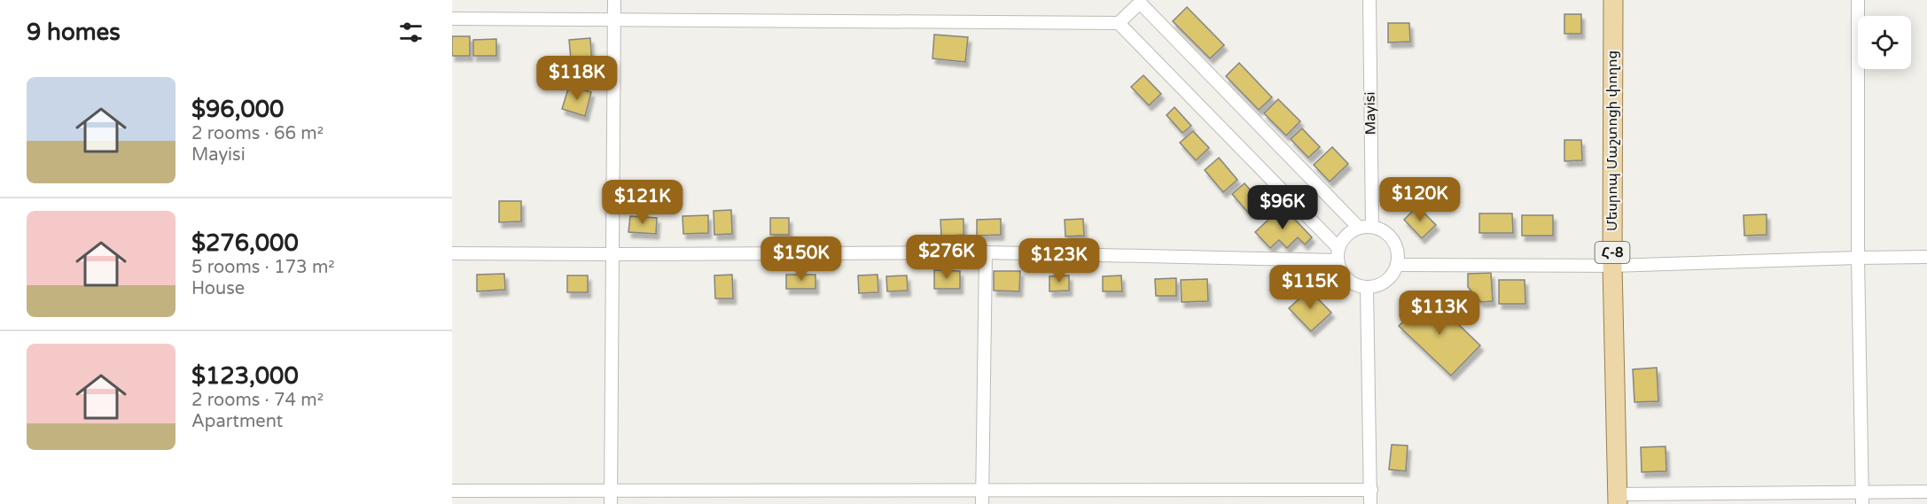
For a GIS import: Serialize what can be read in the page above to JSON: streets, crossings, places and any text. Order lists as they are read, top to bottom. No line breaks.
{"streets":{"main road":["Մեսրոպ Մաշտոցի փողոց","Հ-8"],"street":["Mayisi"]},"page":{"heading":"9 homes","price":["$118K","$120K","$121K","$96K","$276K","$150K","$123K","$115K","$113K"],"list":[{"name":"$96,000","note":"2 rooms · 66 m² · Mayisi"},{"name":"$276,000","note":"5 rooms · 173 m² · House"},{"name":"$123,000","note":"2 rooms · 74 m² · Apartment"}]}}
